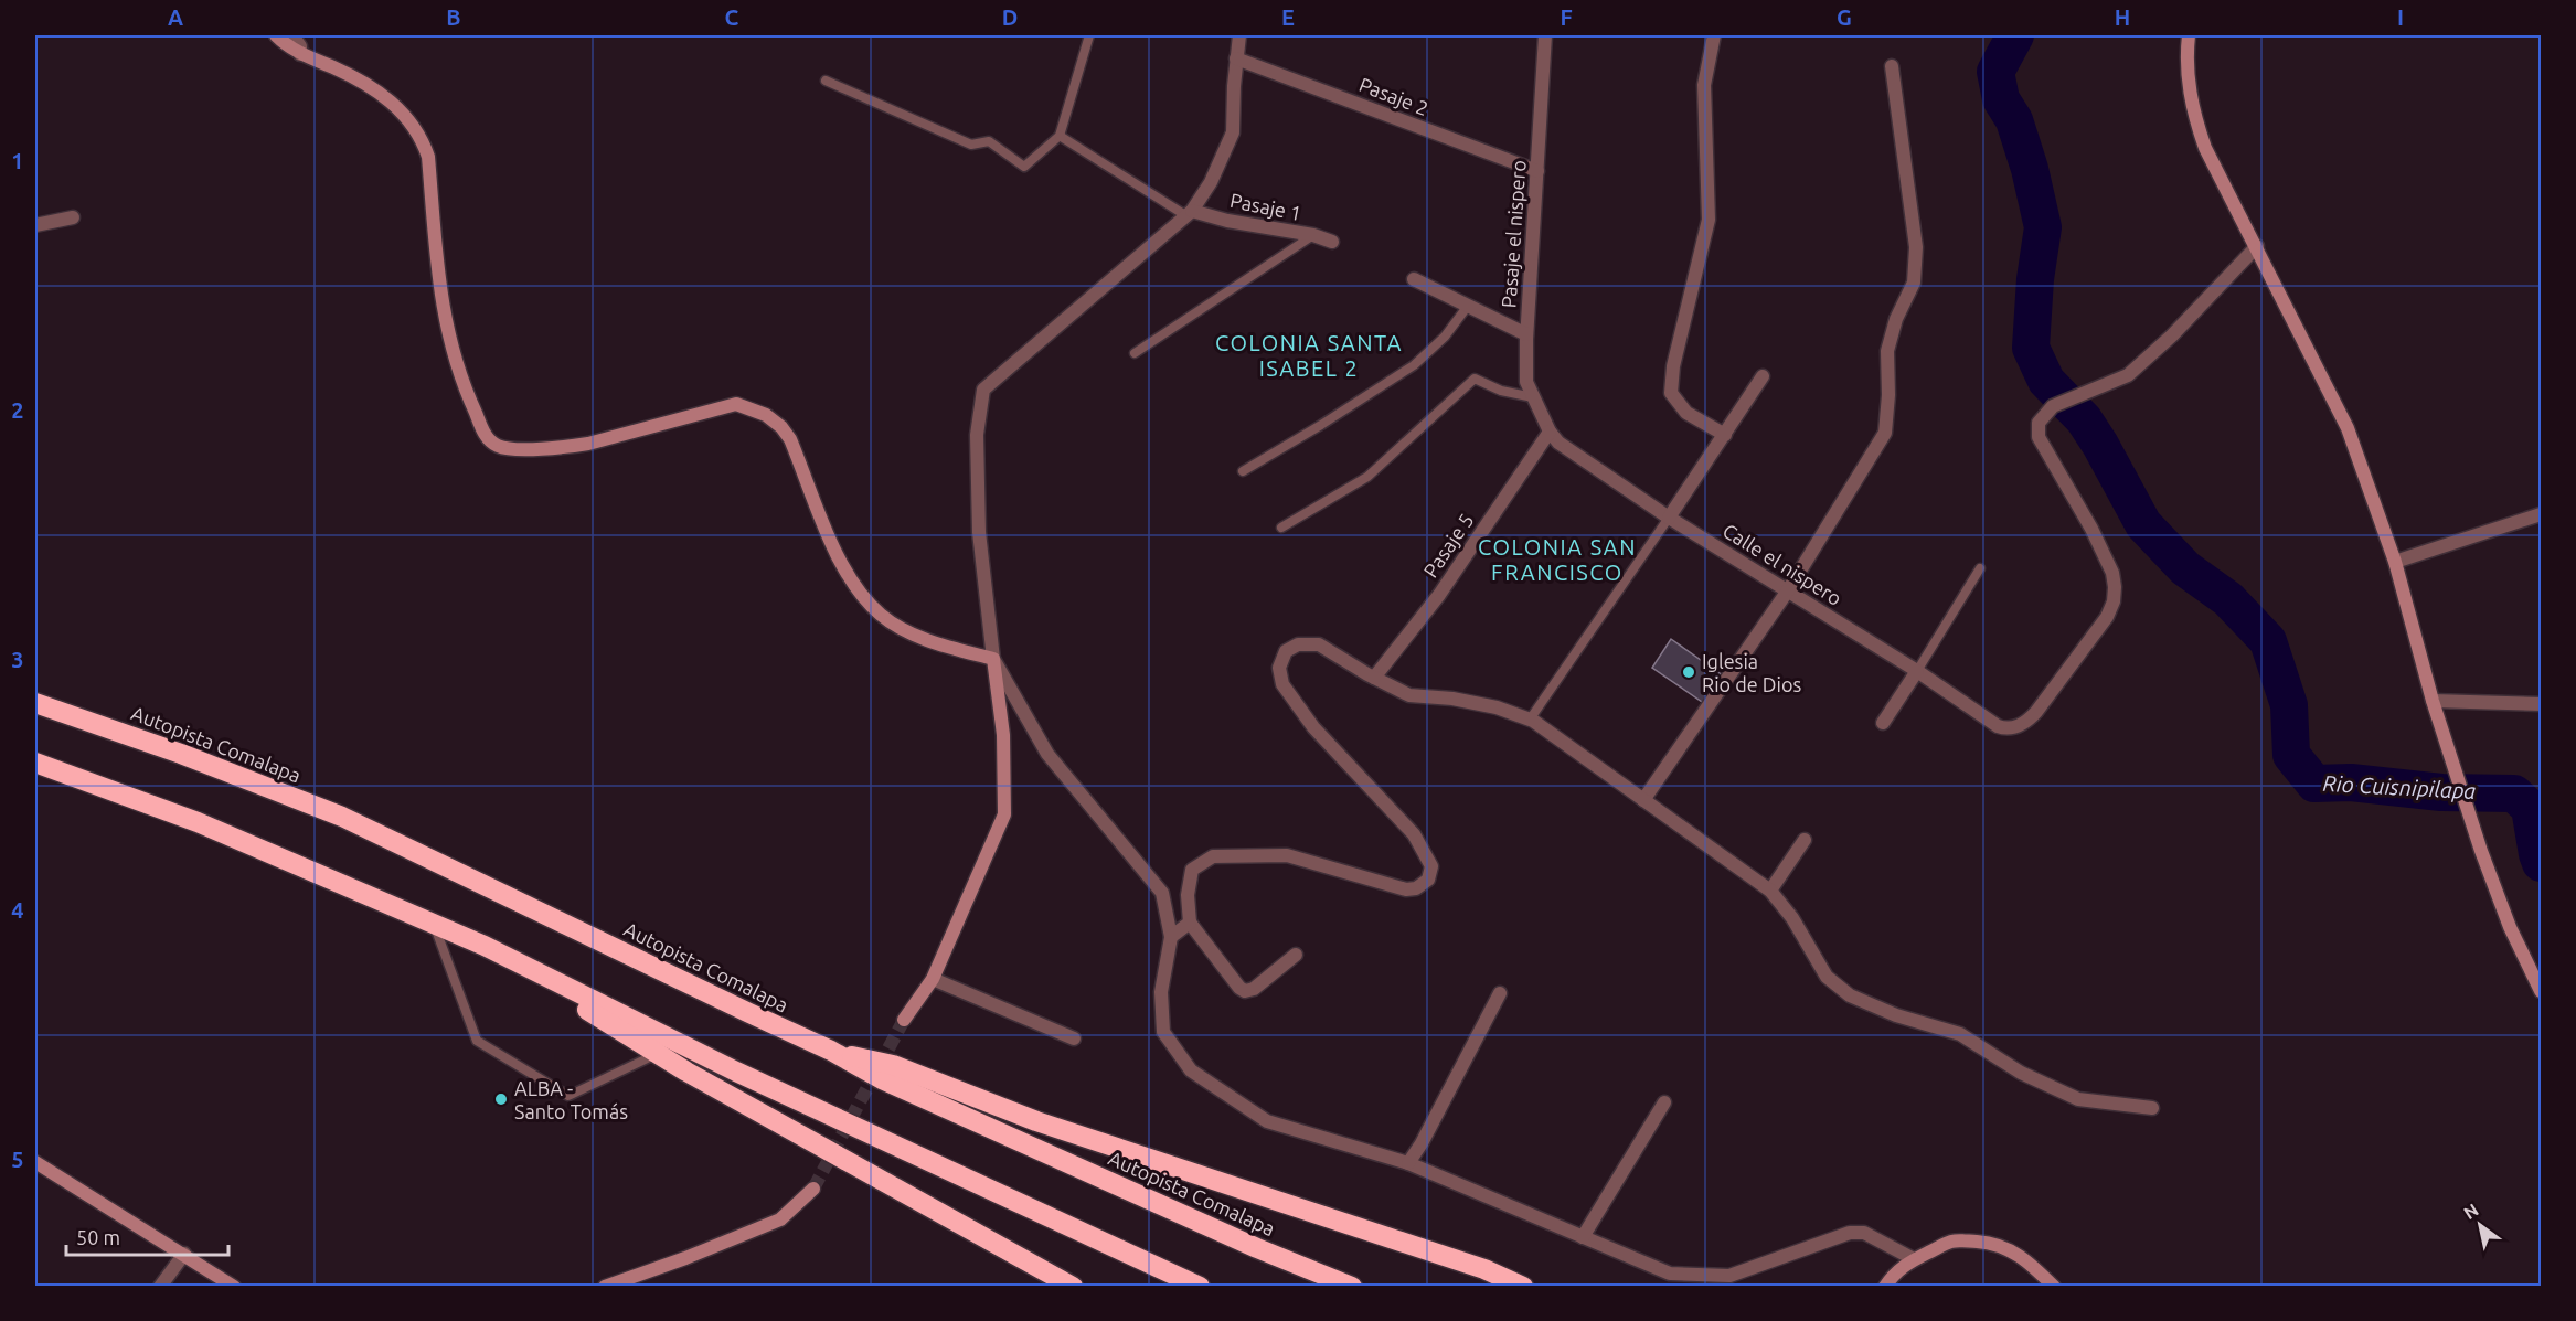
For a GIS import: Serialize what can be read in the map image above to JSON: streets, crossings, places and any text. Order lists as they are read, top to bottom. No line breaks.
{"streets":{"highway":["Autopista Comalapa"],"street":["Pasaje 2","Pasaje 1","Pasaje el nispero","Pasaje 5","Calle el nispero"]},"crossings":[["Pasaje 2","Pasaje el nispero"],["Pasaje el nispero","Pasaje 5"],["Pasaje el nispero","Calle el nispero"],["Pasaje 5","Calle el nispero"]],"districts":["COLONIA SANTA ISABEL 2","COLONIA SAN FRANCISCO"],"water":["Rio Cuisnipilapa"],"places":["Iglesia Rio de Dios","ALBA - Santo Tomás"],"scale_bar":"50 m","north":"top left","grid":{"columns":["A","B","C","D","E","F","G","H","I"],"rows":["1","2","3","4","5"]}}
